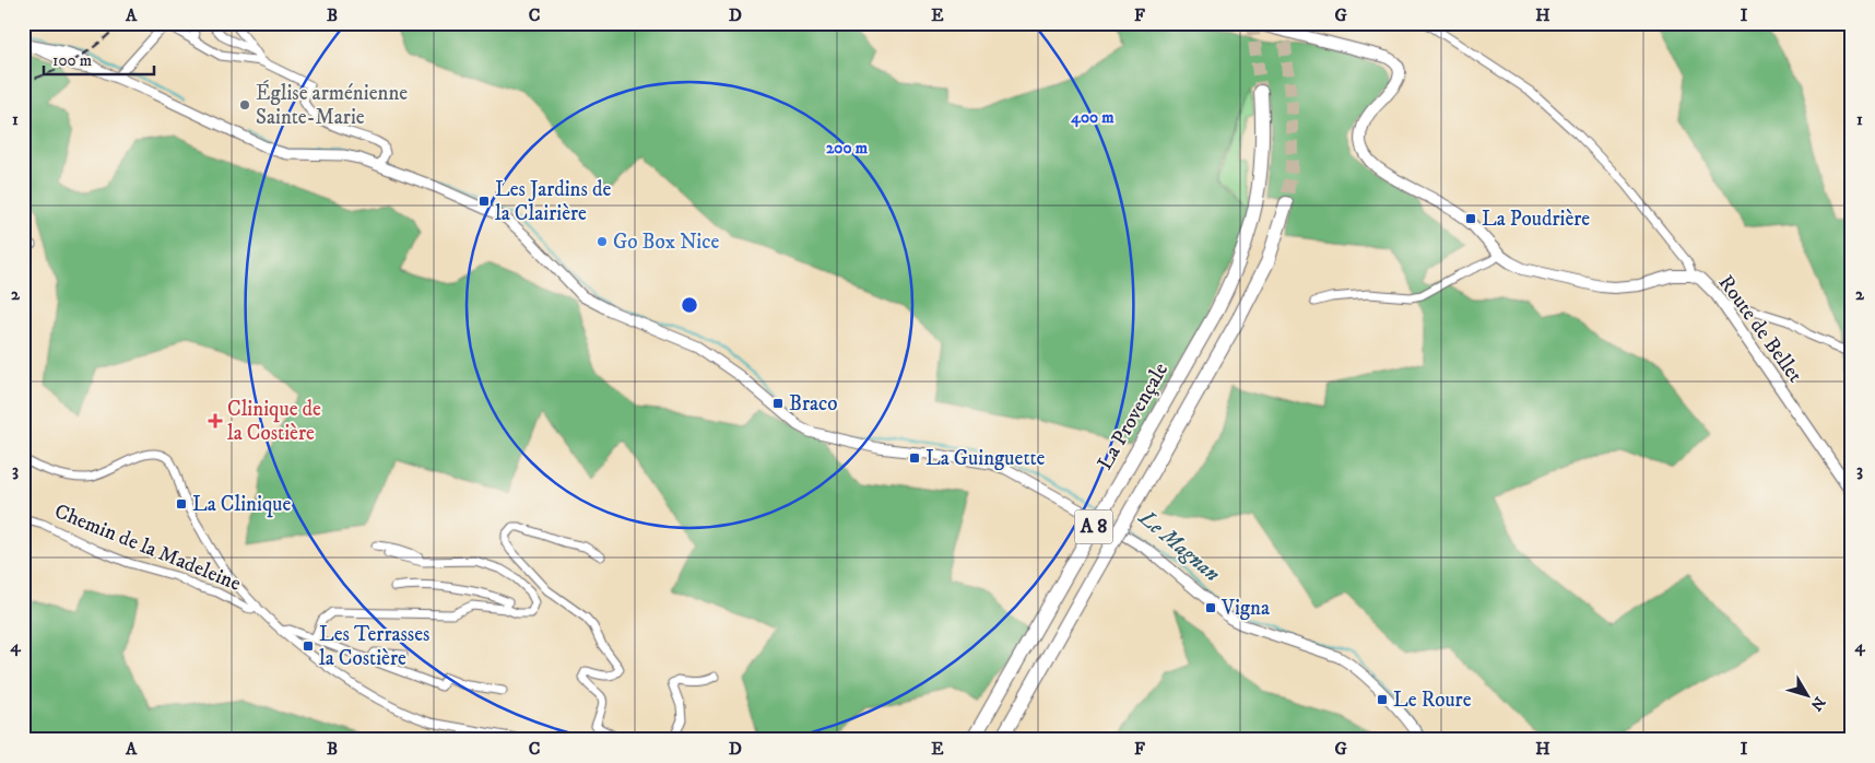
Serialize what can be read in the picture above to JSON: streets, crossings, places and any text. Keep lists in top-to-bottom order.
{
  "streets": {
    "highway": ["La Provençale", "A 8"],
    "main road": ["Route de Bellet"],
    "street": ["Chemin de la Madeleine"]
  },
  "water": ["Le Magnan"],
  "places": {
    "other": ["Église arménienne Sainte-Marie", "Go Box Nice"],
    "transit": [
      "Les Jardins de la Clairière",
      "La Poudrière",
      "Braco",
      "La Guinguette",
      "La Clinique",
      "Vigna",
      "Les Terrasses la Costière",
      "Le Roure"
    ],
    "health": ["Clinique de la Costière"]
  },
  "scale_bar": "100 m",
  "north": "bottom right",
  "grid": {
    "columns": [
      "A",
      "B",
      "C",
      "D",
      "E",
      "F",
      "G",
      "H",
      "I"
    ],
    "rows": [
      "1",
      "2",
      "3",
      "4"
    ]
  },
  "rings": ["400 m", "200 m"]
}
